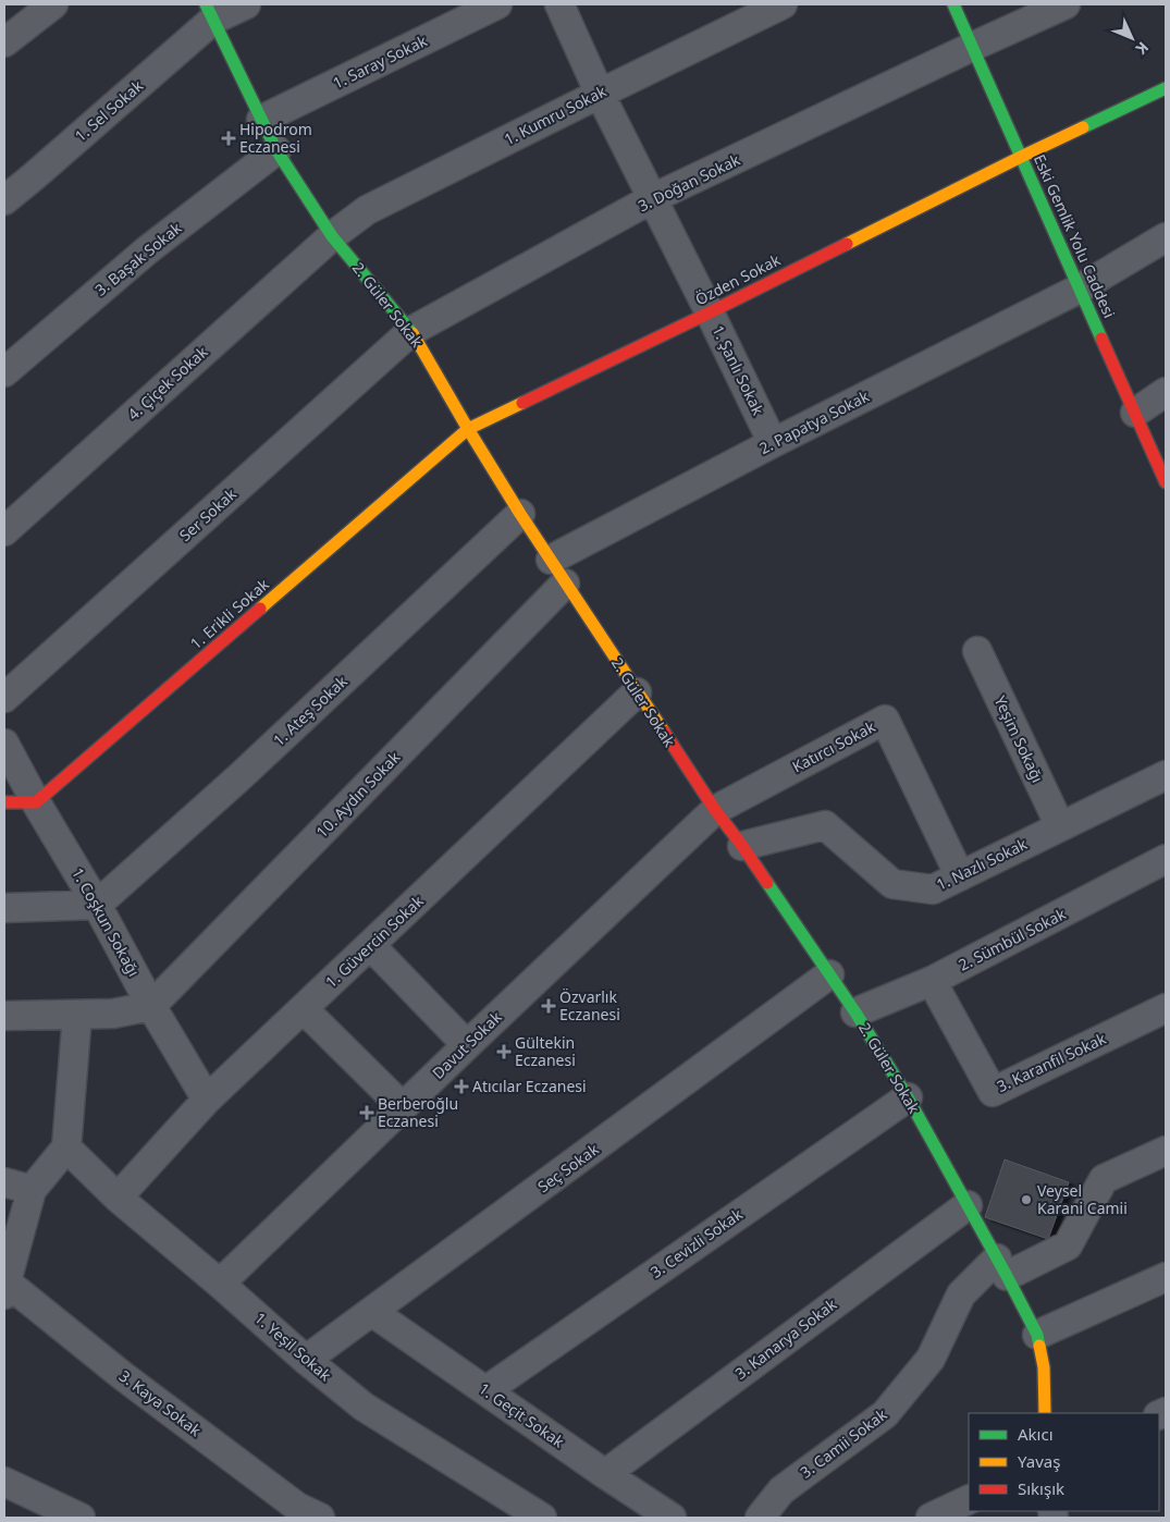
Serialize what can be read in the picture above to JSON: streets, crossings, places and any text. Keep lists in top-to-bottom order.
{
  "streets": {
    "street": [
      "1. Saray Sokak",
      "1. Sel Sokak",
      "1. Kumru Sokak",
      "3. Doğan Sokak",
      "Eski Gemlik Yolu Caddesi",
      "3. Başak Sokak",
      "Özden Sokak",
      "2. Güler Sokak",
      "1. Şanlı Sokak",
      "4. Çiçek Sokak",
      "2. Papatya Sokak",
      "Ser Sokak",
      "1. Erikli Sokak",
      "1. Ateş Sokak",
      "Yeşim Sokağı",
      "Katırcı Sokak",
      "10. Aydın Sokak",
      "1. Nazlı Sokak",
      "1. Coşkun Sokağı",
      "2. Sümbül Sokak",
      "1. Güvercin Sokak",
      "Davut Sokak",
      "3. Karanfil Sokak",
      "Seç Sokak",
      "3. Cevizli Sokak",
      "3. Kanarya Sokak",
      "1. Yeşil Sokak",
      "3. Kaya Sokak",
      "1. Geçit Sokak",
      "3. Camii Sokak"
    ]
  },
  "crossings": [
    ["1. Saray Sokak", "2. Güler Sokak"],
    ["1. Sel Sokak", "2. Güler Sokak"],
    ["1. Kumru Sokak", "2. Güler Sokak"],
    ["1. Kumru Sokak", "1. Şanlı Sokak"],
    ["1. Kumru Sokak", "4. Çiçek Sokak"],
    ["3. Doğan Sokak", "Eski Gemlik Yolu Caddesi"],
    ["3. Doğan Sokak", "2. Güler Sokak"],
    ["3. Doğan Sokak", "1. Şanlı Sokak"],
    ["3. Doğan Sokak", "Ser Sokak"],
    ["Eski Gemlik Yolu Caddesi", "Özden Sokak"],
    ["Eski Gemlik Yolu Caddesi", "2. Papatya Sokak"],
    ["3. Başak Sokak", "2. Güler Sokak"],
    ["Özden Sokak", "2. Güler Sokak"],
    ["Özden Sokak", "1. Şanlı Sokak"],
    ["Özden Sokak", "1. Erikli Sokak"],
    ["2. Güler Sokak", "4. Çiçek Sokak"],
    ["2. Güler Sokak", "2. Papatya Sokak"],
    ["2. Güler Sokak", "Ser Sokak"],
    ["2. Güler Sokak", "1. Erikli Sokak"],
    ["2. Güler Sokak", "1. Ateş Sokak"],
    ["2. Güler Sokak", "Katırcı Sokak"],
    ["2. Güler Sokak", "10. Aydın Sokak"],
    ["2. Güler Sokak", "1. Nazlı Sokak"],
    ["2. Güler Sokak", "2. Sümbül Sokak"],
    ["2. Güler Sokak", "1. Güvercin Sokak"],
    ["2. Güler Sokak", "Davut Sokak"],
    ["2. Güler Sokak", "Seç Sokak"],
    ["2. Güler Sokak", "3. Cevizli Sokak"],
    ["2. Güler Sokak", "3. Kanarya Sokak"],
    ["2. Güler Sokak", "3. Camii Sokak"],
    ["1. Şanlı Sokak", "2. Papatya Sokak"],
    ["1. Erikli Sokak", "1. Coşkun Sokağı"],
    ["1. Ateş Sokak", "1. Coşkun Sokağı"],
    ["Yeşim Sokağı", "1. Nazlı Sokak"],
    ["Katırcı Sokak", "1. Nazlı Sokak"],
    ["Katırcı Sokak", "Davut Sokak"],
    ["10. Aydın Sokak", "1. Coşkun Sokağı"],
    ["1. Coşkun Sokağı", "1. Güvercin Sokak"],
    ["2. Sümbül Sokak", "3. Karanfil Sokak"],
    ["1. Güvercin Sokak", "1. Yeşil Sokak"],
    ["Davut Sokak", "1. Yeşil Sokak"],
    ["Seç Sokak", "1. Yeşil Sokak"],
    ["Seç Sokak", "1. Geçit Sokak"],
    ["3. Cevizli Sokak", "1. Geçit Sokak"],
    ["3. Kanarya Sokak", "1. Geçit Sokak"]
  ],
  "places": {
    "health": [
      "Hipodrom Eczanesi",
      "Özvarlık Eczanesi",
      "Gültekin Eczanesi",
      "Atıcılar Eczanesi",
      "Berberoğlu Eczanesi"
    ],
    "other": ["Veysel Karani Camii"]
  },
  "legend": ["Akıcı", "Yavaş", "Sıkışık"],
  "north": "bottom right"
}
